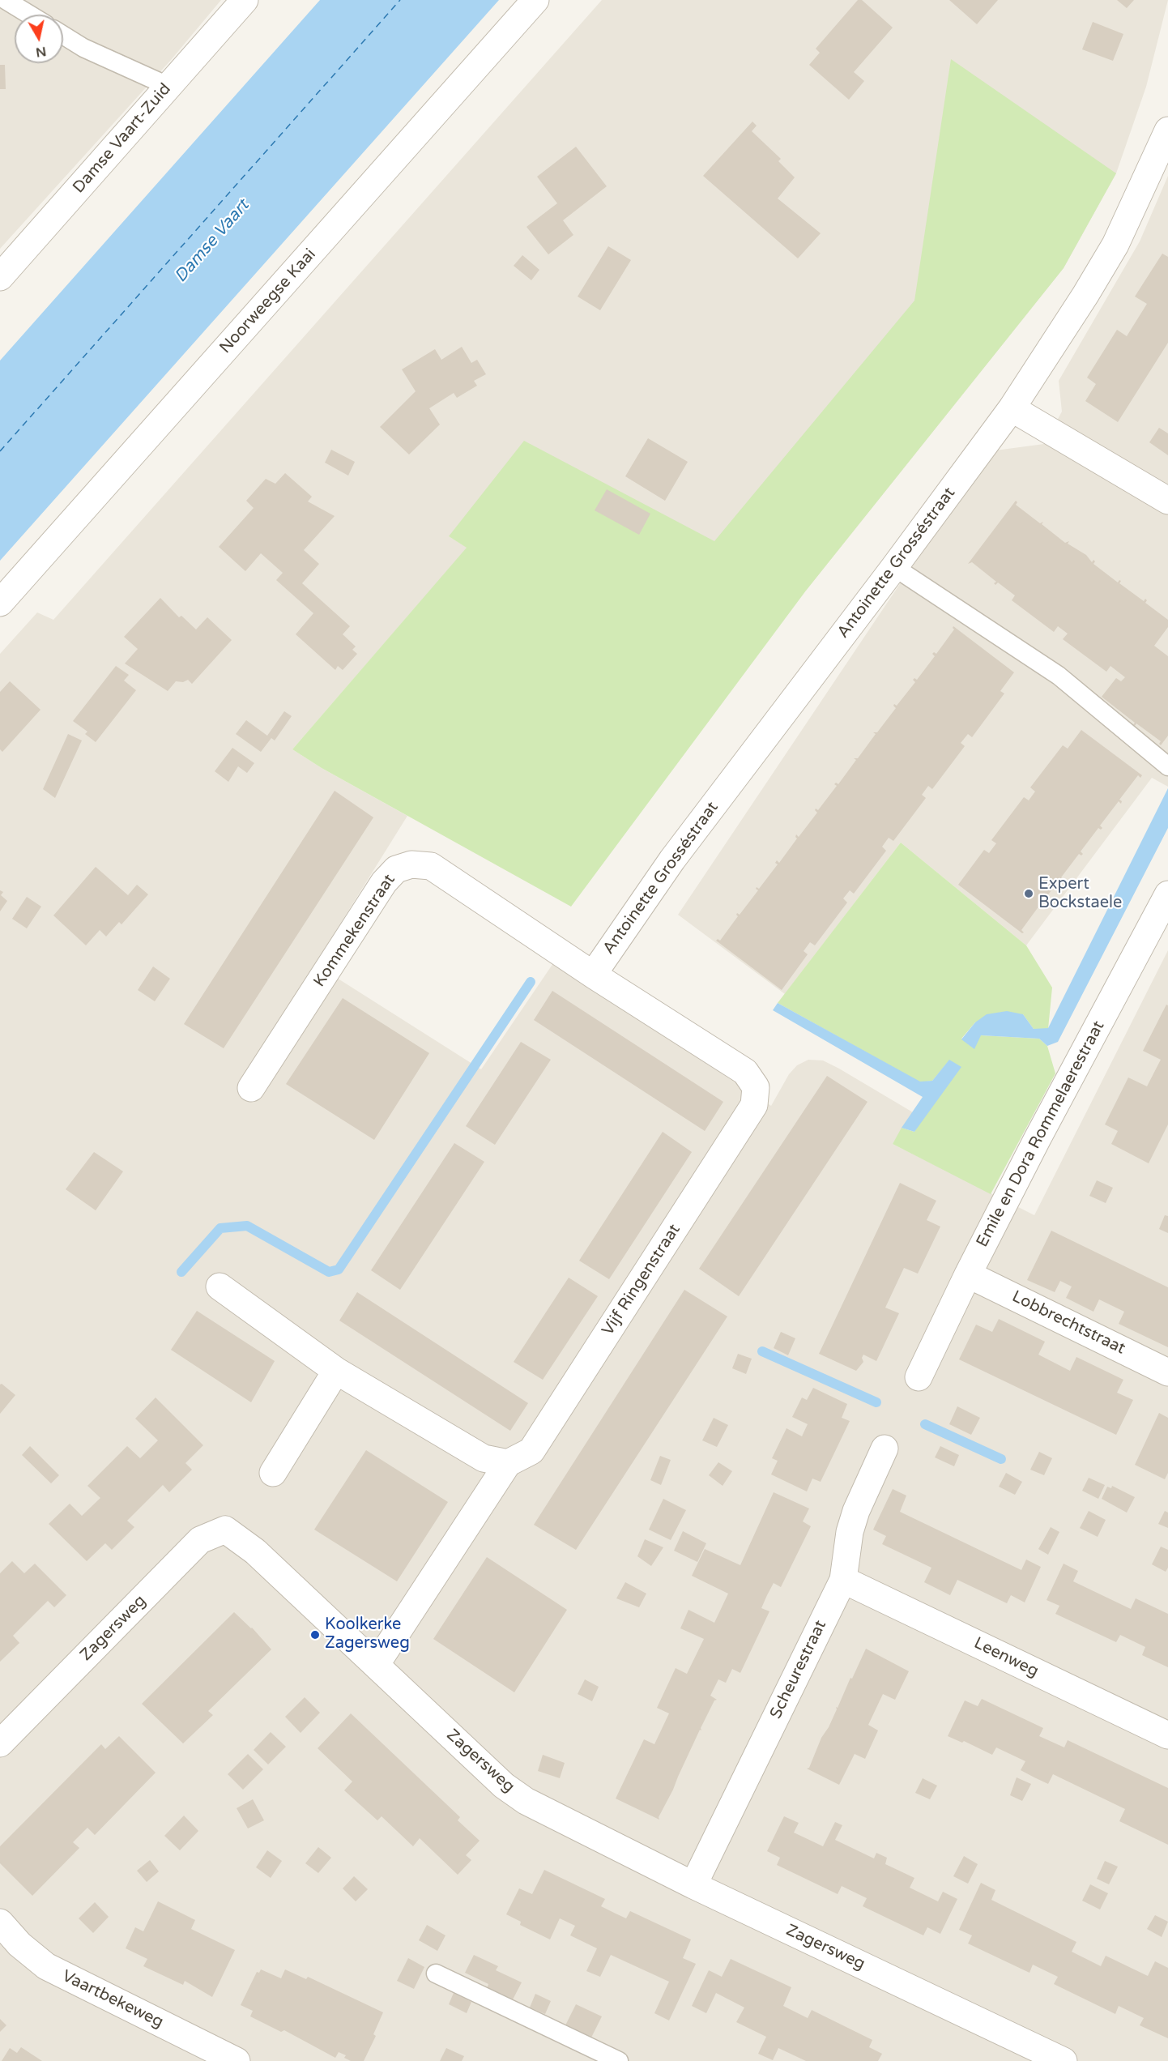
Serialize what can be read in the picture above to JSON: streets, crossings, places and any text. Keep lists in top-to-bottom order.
{
  "streets": {
    "street": [
      "Damse Vaart-Zuid",
      "Noorweegse Kaai",
      "Antoinette Grosséstraat",
      "Kommekenstraat",
      "Emile en Dora Rommelaerestraat",
      "Vijf Ringenstraat",
      "Lobbrechtstraat",
      "Zagersweg",
      "Leenweg",
      "Scheurestraat",
      "Vaartbekeweg"
    ]
  },
  "crossings": [
    ["Antoinette Grosséstraat", "Kommekenstraat"],
    ["Antoinette Grosséstraat", "Vijf Ringenstraat"],
    ["Kommekenstraat", "Vijf Ringenstraat"],
    ["Emile en Dora Rommelaerestraat", "Lobbrechtstraat"],
    ["Zagersweg", "Scheurestraat"],
    ["Leenweg", "Scheurestraat"]
  ],
  "water": ["Damse Vaart"],
  "places": ["Expert Bockstaele", "Koolkerke Zagersweg"],
  "north": "bottom"
}
